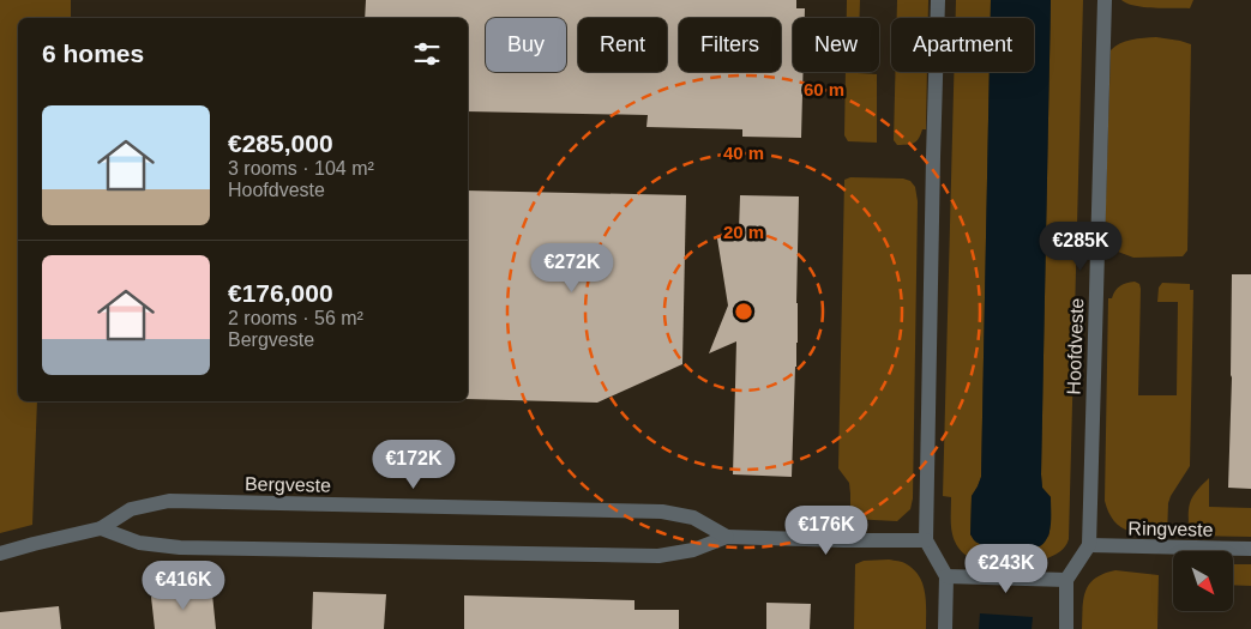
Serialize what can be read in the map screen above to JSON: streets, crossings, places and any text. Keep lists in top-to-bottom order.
{
  "streets": {
    "street": ["Hoofdveste", "Bergveste", "Ringveste"]
  },
  "crossings": [
    ["Hoofdveste", "Ringveste"]
  ],
  "north": "bottom right",
  "page": {
    "chip": [
      "Buy",
      "Rent",
      "Filters",
      "New",
      "Apartment"
    ],
    "heading": "6 homes",
    "list": [
      {
        "name": "€285,000",
        "note": "3 rooms · 104 m² · Hoofdveste"
      },
      {
        "name": "€176,000",
        "note": "2 rooms · 56 m² · Bergveste"
      }
    ],
    "price": [
      "€285K",
      "€272K",
      "€172K",
      "€176K",
      "€243K",
      "€416K"
    ]
  },
  "rings": ["60 m", "40 m", "20 m"]
}
